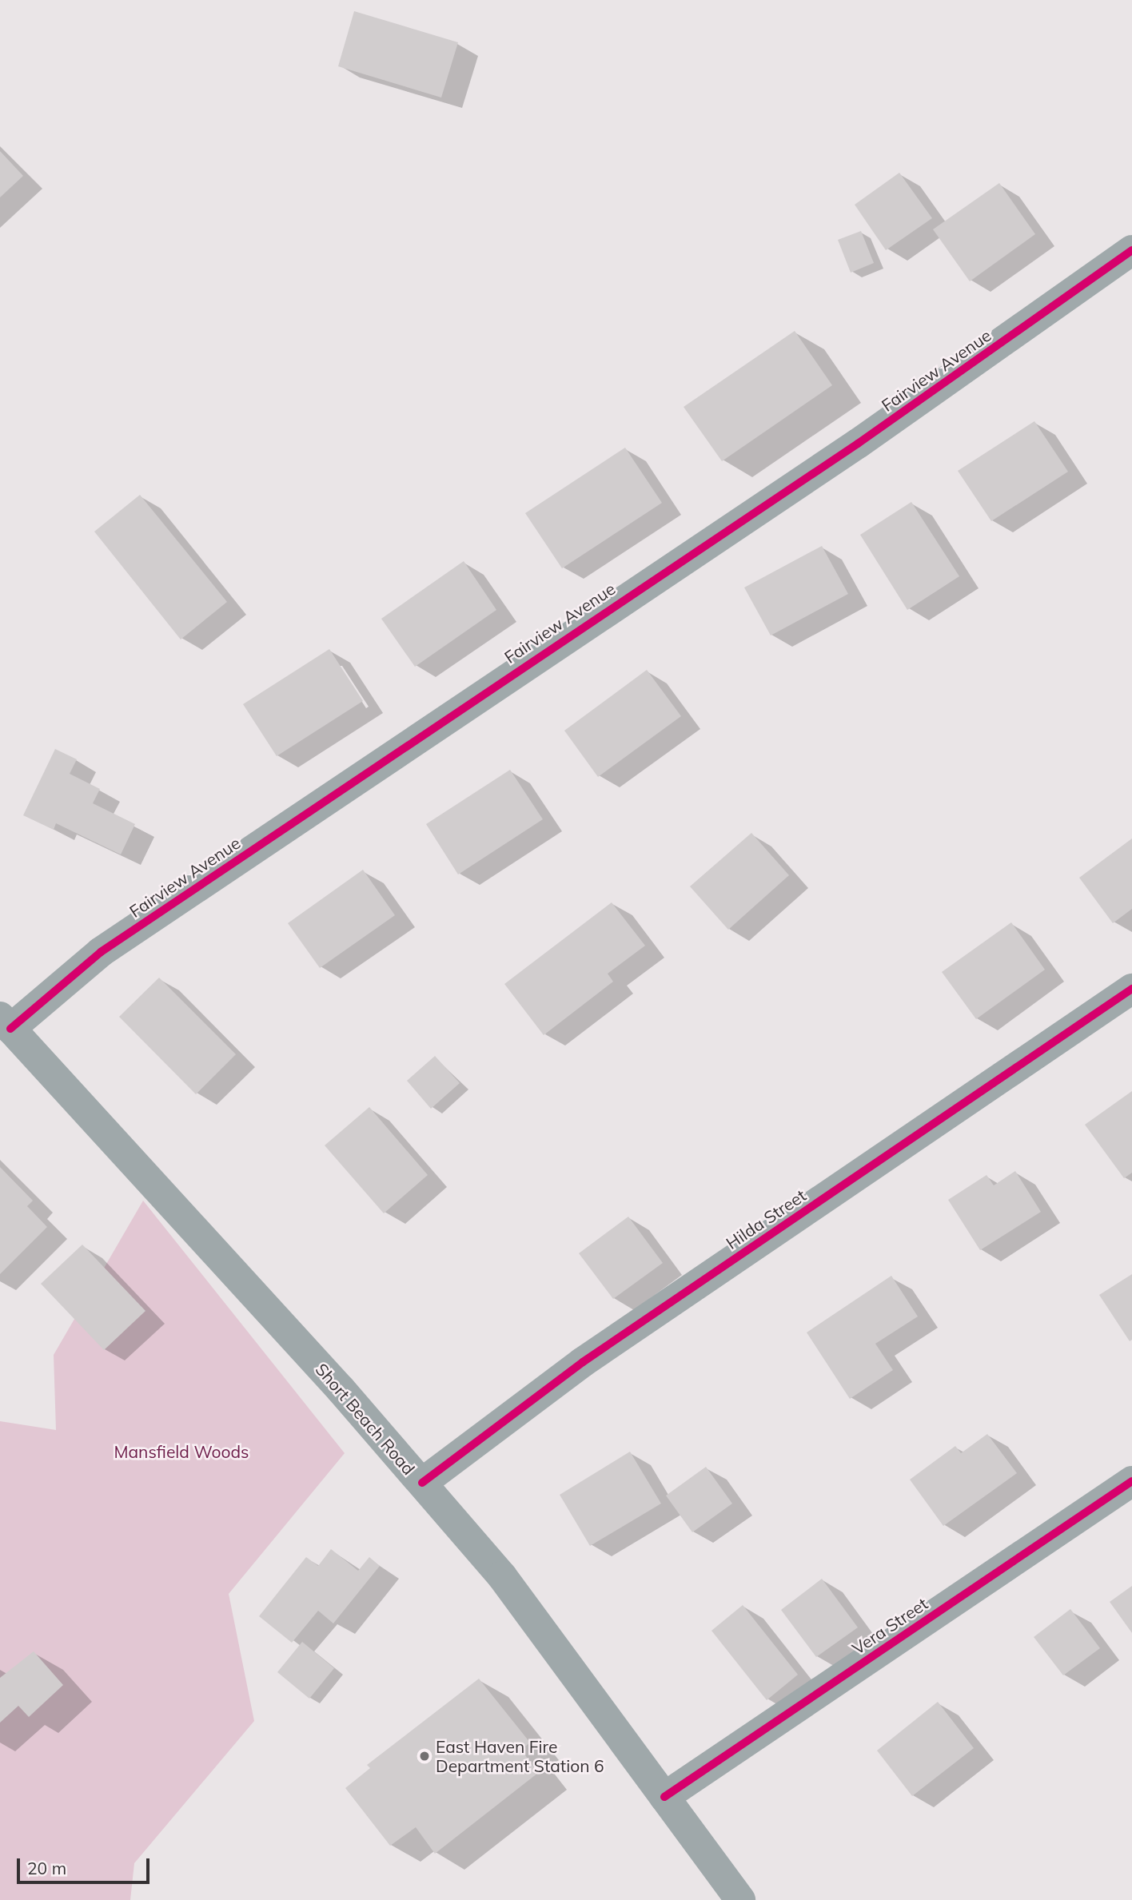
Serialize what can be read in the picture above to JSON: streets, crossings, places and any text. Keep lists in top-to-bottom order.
{
  "streets": {
    "main road": ["Short Beach Road"],
    "street": ["Fairview Avenue", "Hilda Street", "Vera Street"]
  },
  "crossings": [
    ["Fairview Avenue", "Short Beach Road"],
    ["Hilda Street", "Short Beach Road"],
    ["Short Beach Road", "Vera Street"]
  ],
  "parks": ["Mansfield Woods"],
  "places": ["East Haven Fire Department Station 6"],
  "scale_bar": "20 m"
}
